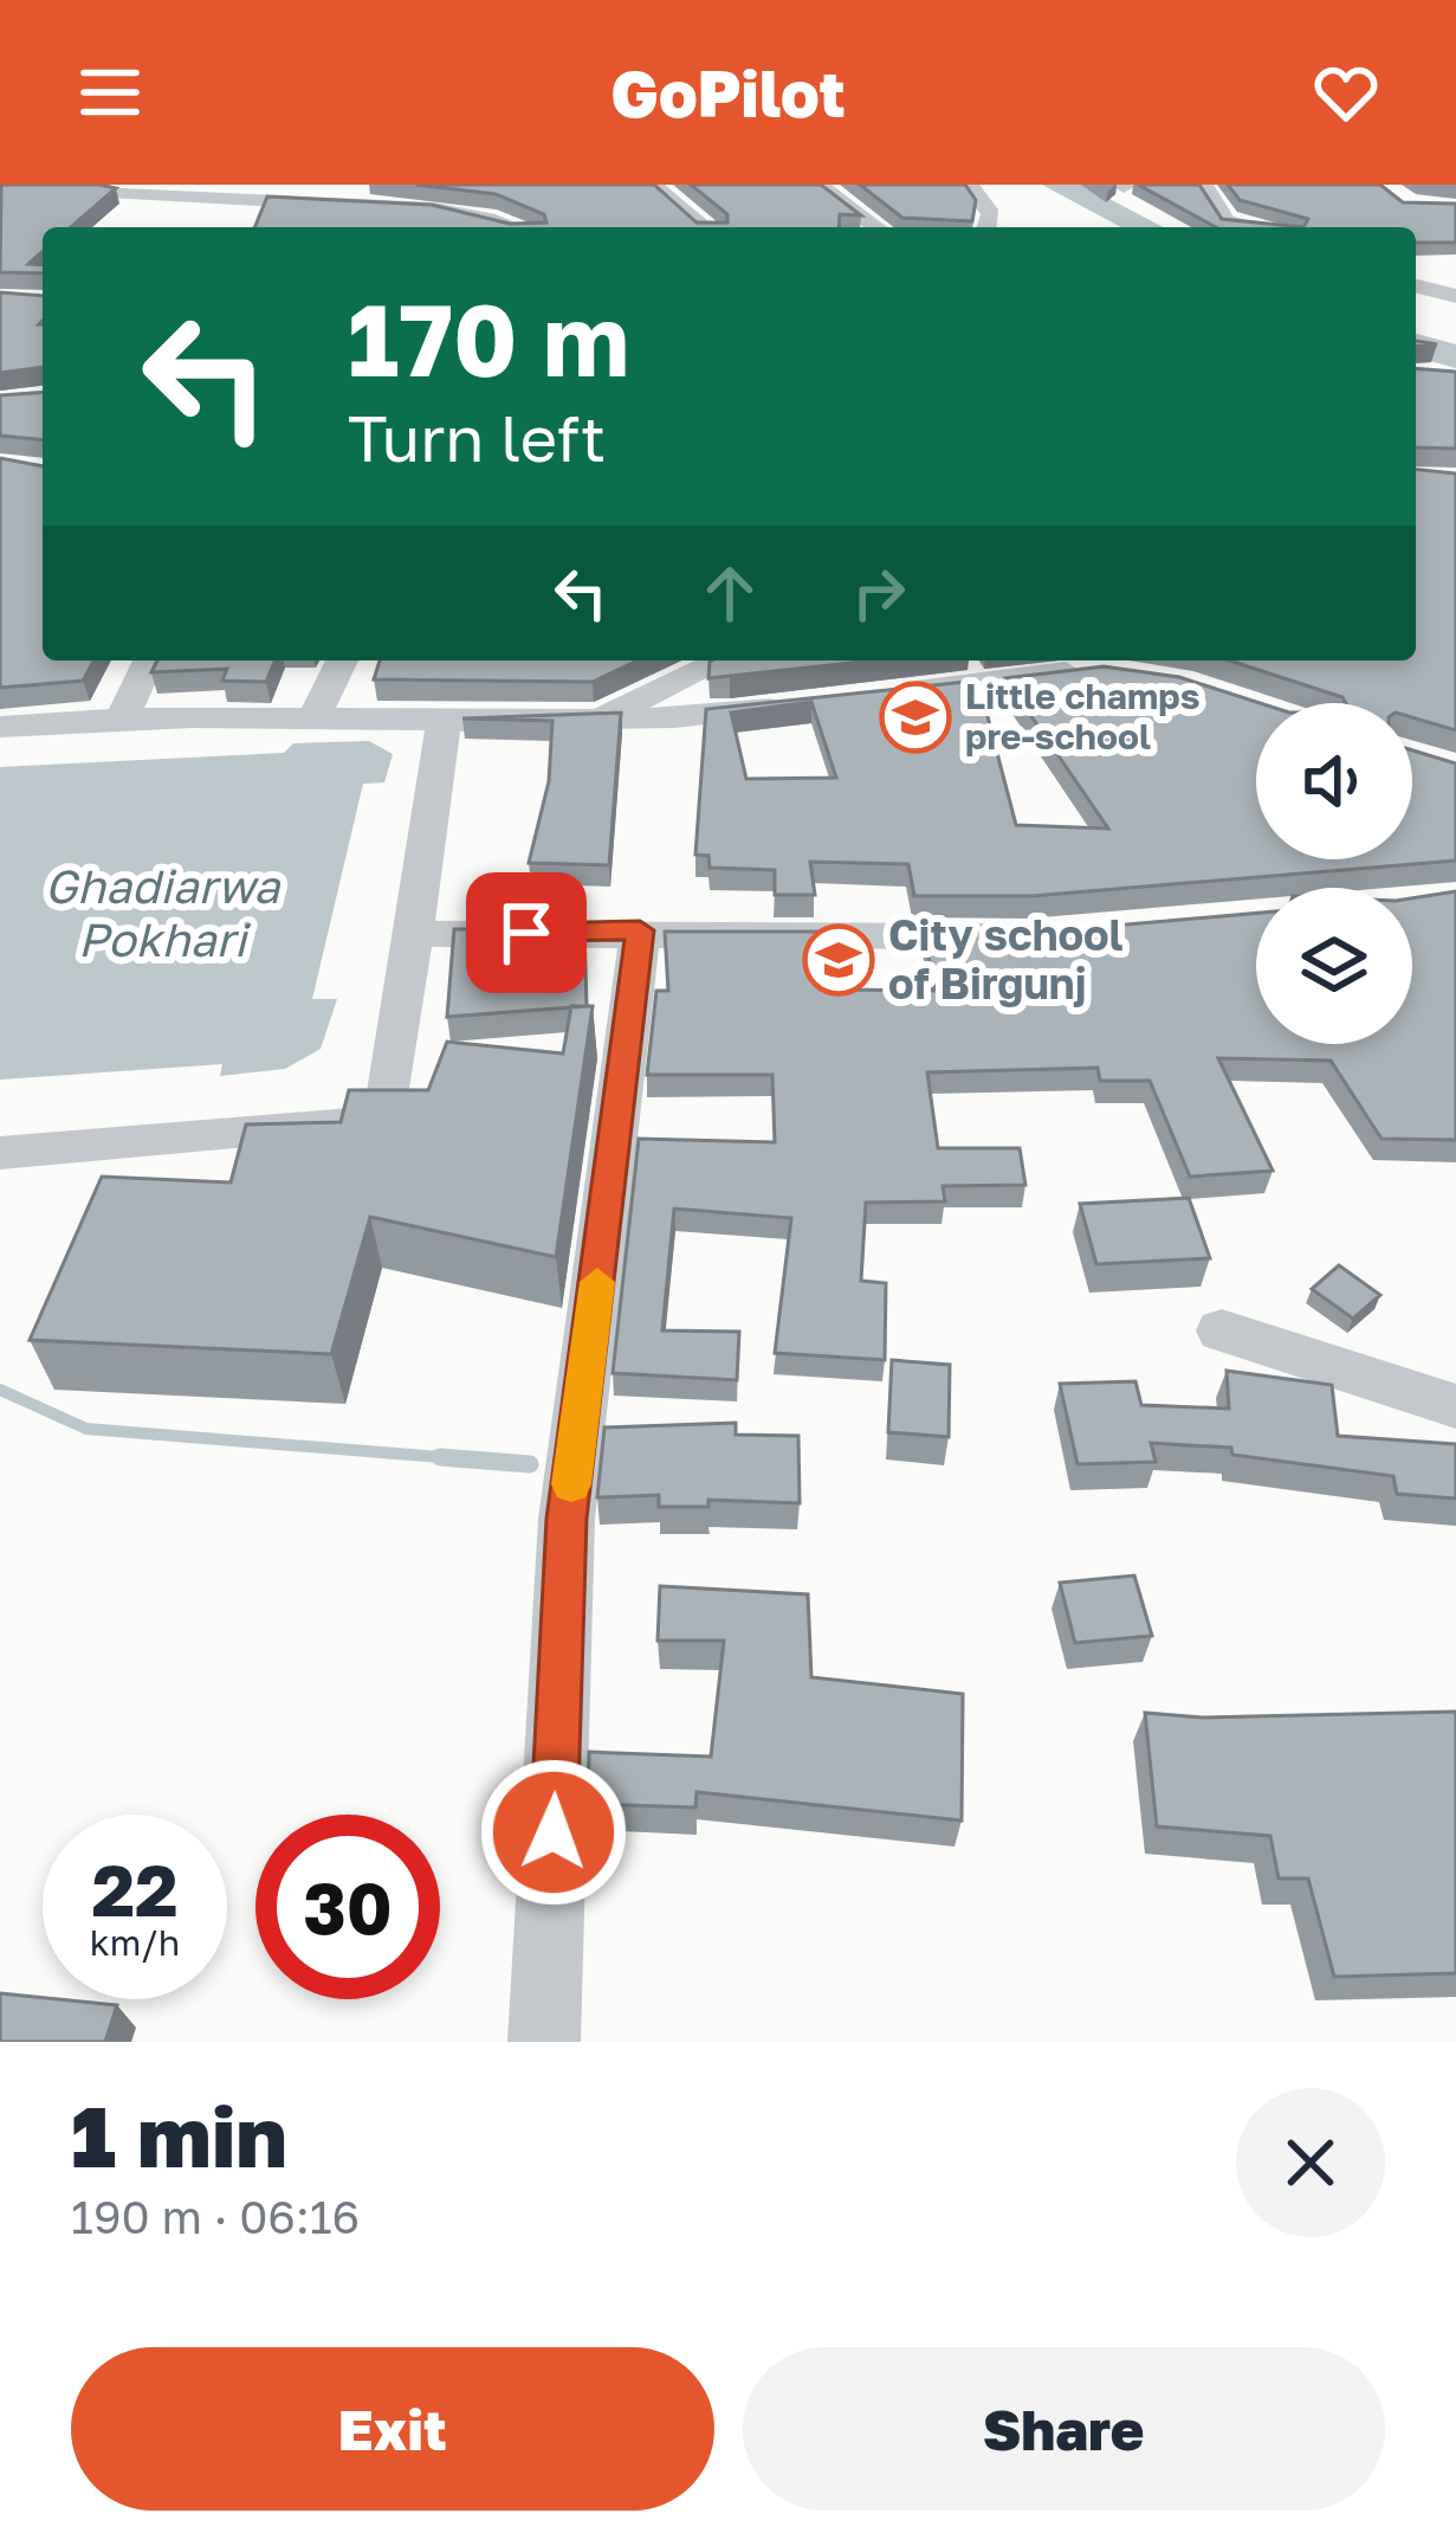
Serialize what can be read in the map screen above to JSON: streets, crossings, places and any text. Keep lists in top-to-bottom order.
{
  "water": ["Ghadiarwa Pokhari"],
  "places": {
    "school or university": ["Little champs pre-school", "City school of Birgunj"]
  },
  "page": {
    "header": "GoPilot",
    "turn": ["170 m", "Turn left"],
    "speed": "22 km/h",
    "limit": "30",
    "heading": ["1 min", "190 m · 06:16"],
    "buttons": ["Exit", "Share"]
  }
}
